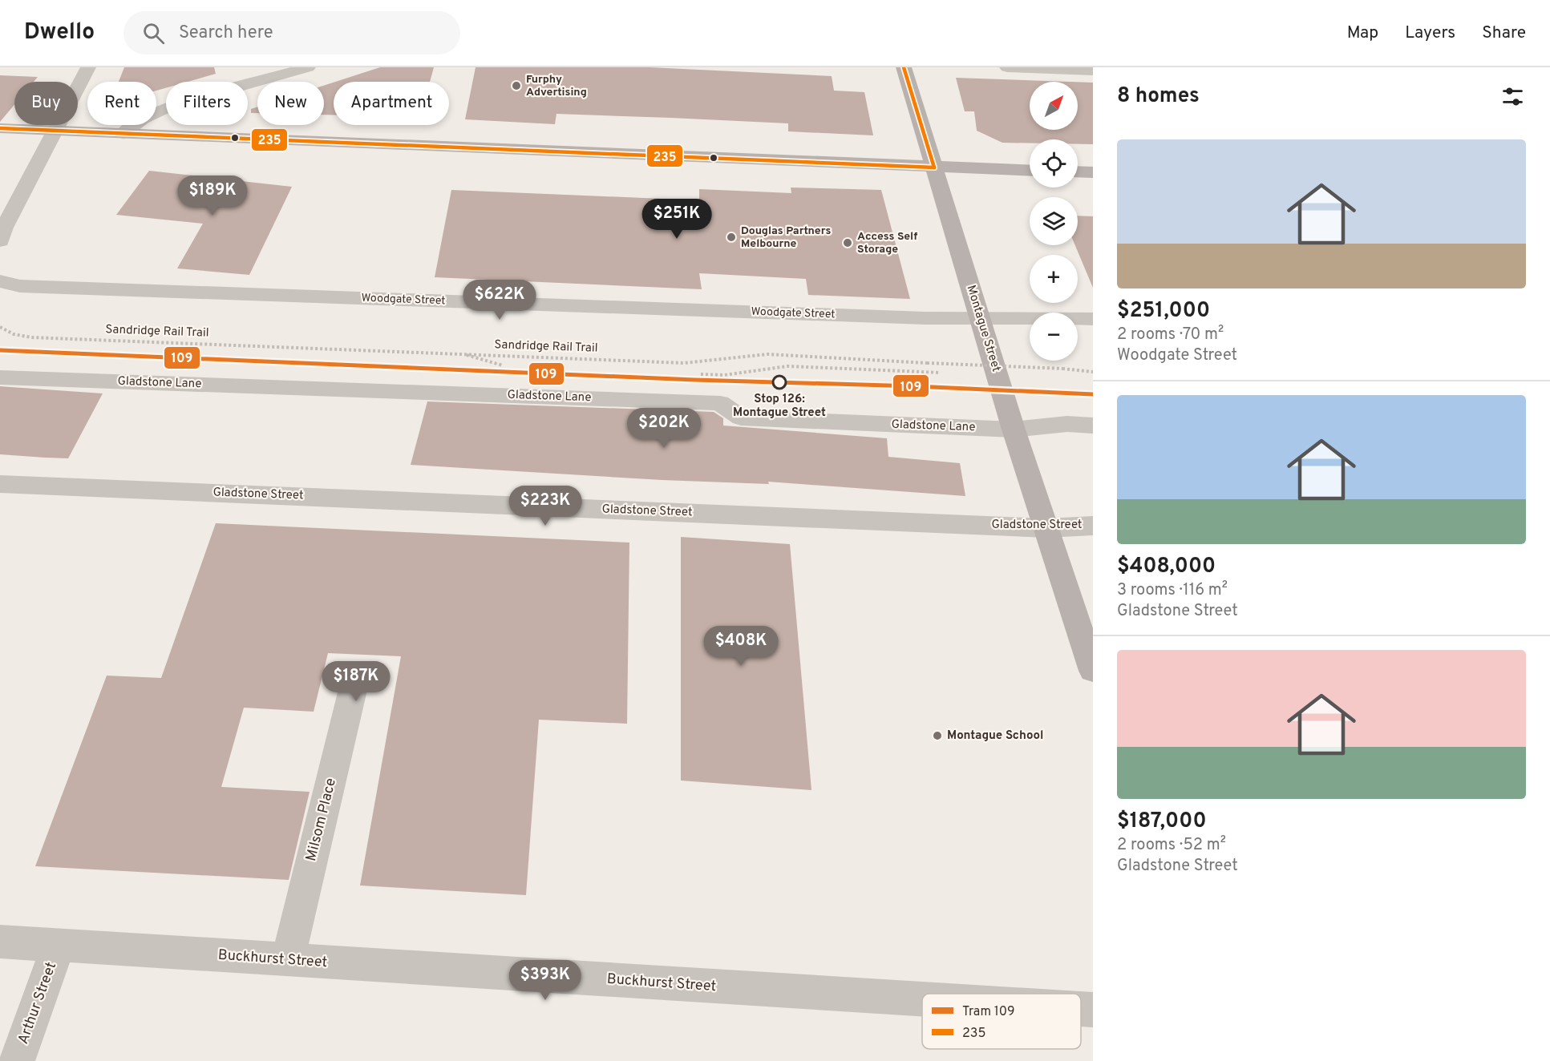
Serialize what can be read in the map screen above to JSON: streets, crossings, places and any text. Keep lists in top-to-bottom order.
{
  "streets": {
    "main road": ["Montague Street"],
    "street": [
      "Woodgate Street",
      "Gladstone Lane",
      "Gladstone Street",
      "Milsom Place",
      "Buckhurst Street",
      "Arthur Street"
    ],
    "path": ["Sandridge Rail Trail"]
  },
  "crossings": [
    ["Woodgate Street", "Montague Street"],
    ["Montague Street", "Gladstone Lane"],
    ["Montague Street", "Gladstone Street"],
    ["Milsom Place", "Buckhurst Street"],
    ["Buckhurst Street", "Arthur Street"]
  ],
  "places": [
    "Furphy Advertising",
    "Douglas Partners Melbourne",
    "Access Self Storage",
    "Stop 126: Montague Street",
    "Montague School"
  ],
  "lines": ["transit line 235", "tram line 109"],
  "legend": ["Tram 109", "235"],
  "north": "top right",
  "page": {
    "header": "Dwello",
    "search": "Search here",
    "nav": ["Map", "Layers", "Share"],
    "heading": "8 homes",
    "map_buttons": ["+", "−"],
    "chip": [
      "Buy",
      "Rent",
      "Filters",
      "New",
      "Apartment"
    ],
    "list": [
      {
        "name": "$251,000",
        "note": "2 rooms · 70 m² · Woodgate Street"
      },
      {
        "name": "$408,000",
        "note": "3 rooms · 116 m² · Gladstone Street"
      },
      {
        "name": "$187,000",
        "note": "2 rooms · 52 m² · Gladstone Street"
      }
    ],
    "price": [
      "$189K",
      "$251K",
      "$622K",
      "$202K",
      "$223K",
      "$408K",
      "$187K",
      "$393K"
    ]
  }
}
